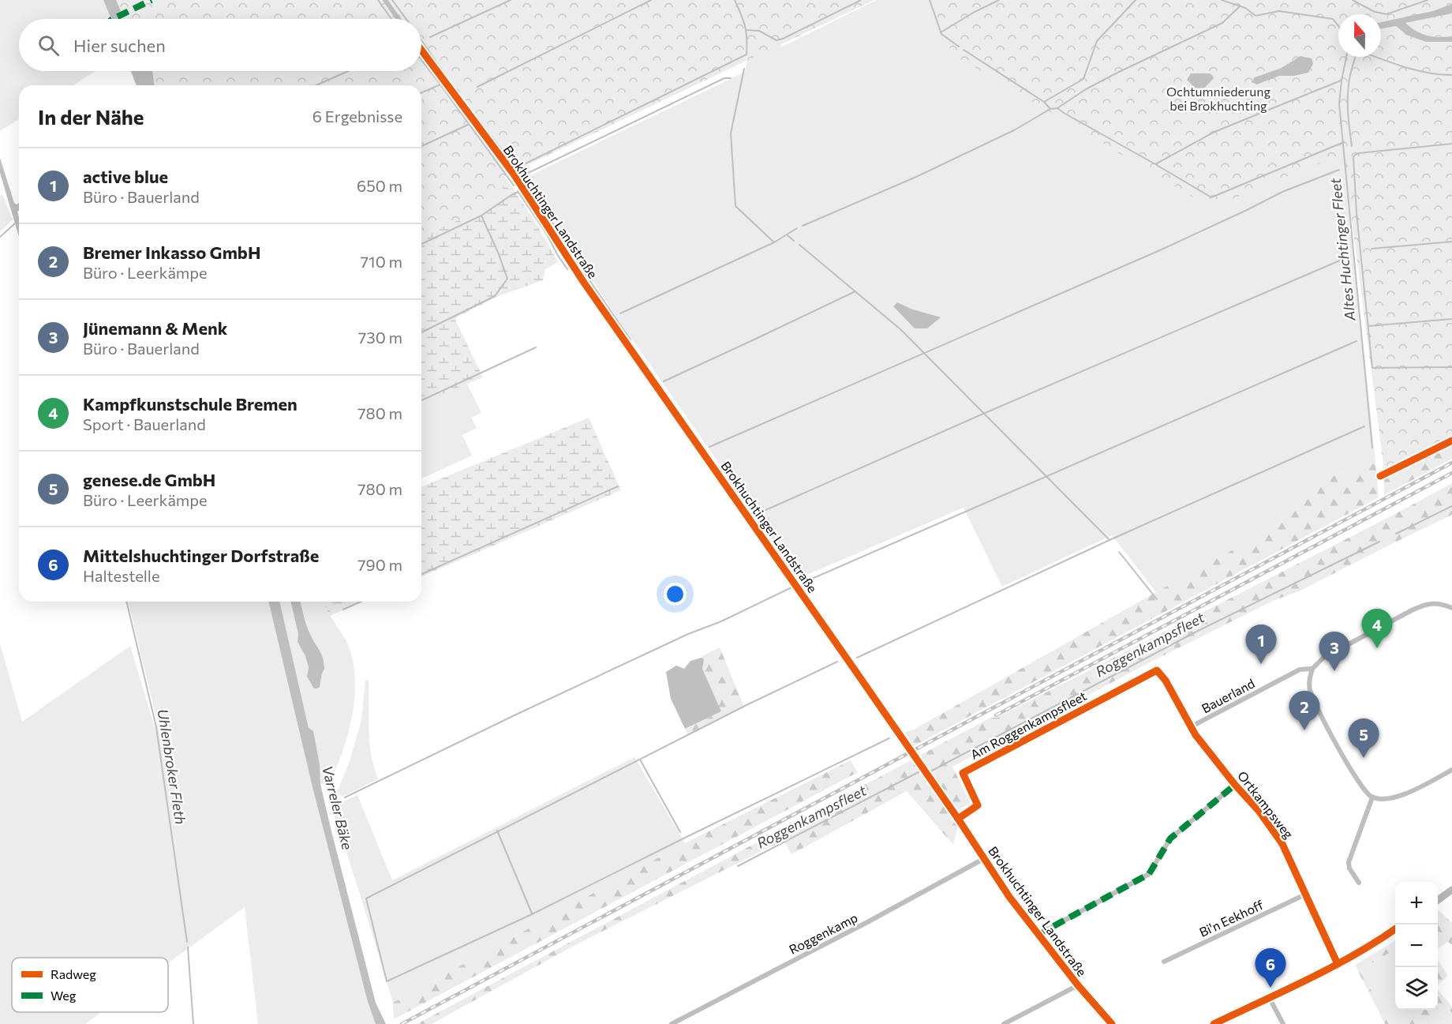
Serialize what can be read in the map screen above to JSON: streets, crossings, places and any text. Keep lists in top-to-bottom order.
{
  "streets": {
    "street": [
      "Brokhuchtinger Landstraße",
      "Bauerland",
      "Am Roggenkampsfleet",
      "Ortkampsweg",
      "Bi'n Eekhoff",
      "Roggenkamp"
    ]
  },
  "crossings": [
    ["Brokhuchtinger Landstraße", "Am Roggenkampsfleet"],
    ["Brokhuchtinger Landstraße", "Roggenkamp"],
    ["Bauerland", "Ortkampsweg"],
    ["Am Roggenkampsfleet", "Ortkampsweg"],
    ["Ortkampsweg", "Bi'n Eekhoff"]
  ],
  "water": [
    "Altes Huchtinger Fleet",
    "Roggenkampsfleet",
    "Uhlenbroker Fleth",
    "Varreler Bäke"
  ],
  "parks": ["Ochtumniederung bei Brokhuchting"],
  "legend": ["Radweg", "Weg"],
  "north": "top",
  "page": {
    "search": "Hier suchen",
    "heading": ["In der Nähe", "6 Ergebnisse"],
    "list": [
      {
        "mark": "1",
        "name": "active blue",
        "note": "Büro · Bauerland",
        "value": "650 m"
      },
      {
        "mark": "2",
        "name": "Bremer Inkasso GmbH",
        "note": "Büro · Leerkämpe",
        "value": "710 m"
      },
      {
        "mark": "3",
        "name": "Jünemann & Menk",
        "note": "Büro · Bauerland",
        "value": "730 m"
      },
      {
        "mark": "4",
        "name": "Kampfkunstschule Bremen",
        "note": "Sport · Bauerland",
        "value": "780 m"
      },
      {
        "mark": "5",
        "name": "genese.de GmbH",
        "note": "Büro · Leerkämpe",
        "value": "780 m"
      },
      {
        "mark": "6",
        "name": "Mittelshuchtinger Dorfstraße",
        "note": "Haltestelle",
        "value": "790 m"
      }
    ],
    "pins": [
      "4",
      "1",
      "3",
      "2",
      "5",
      "6"
    ],
    "map_buttons": ["+", "−"]
  }
}
